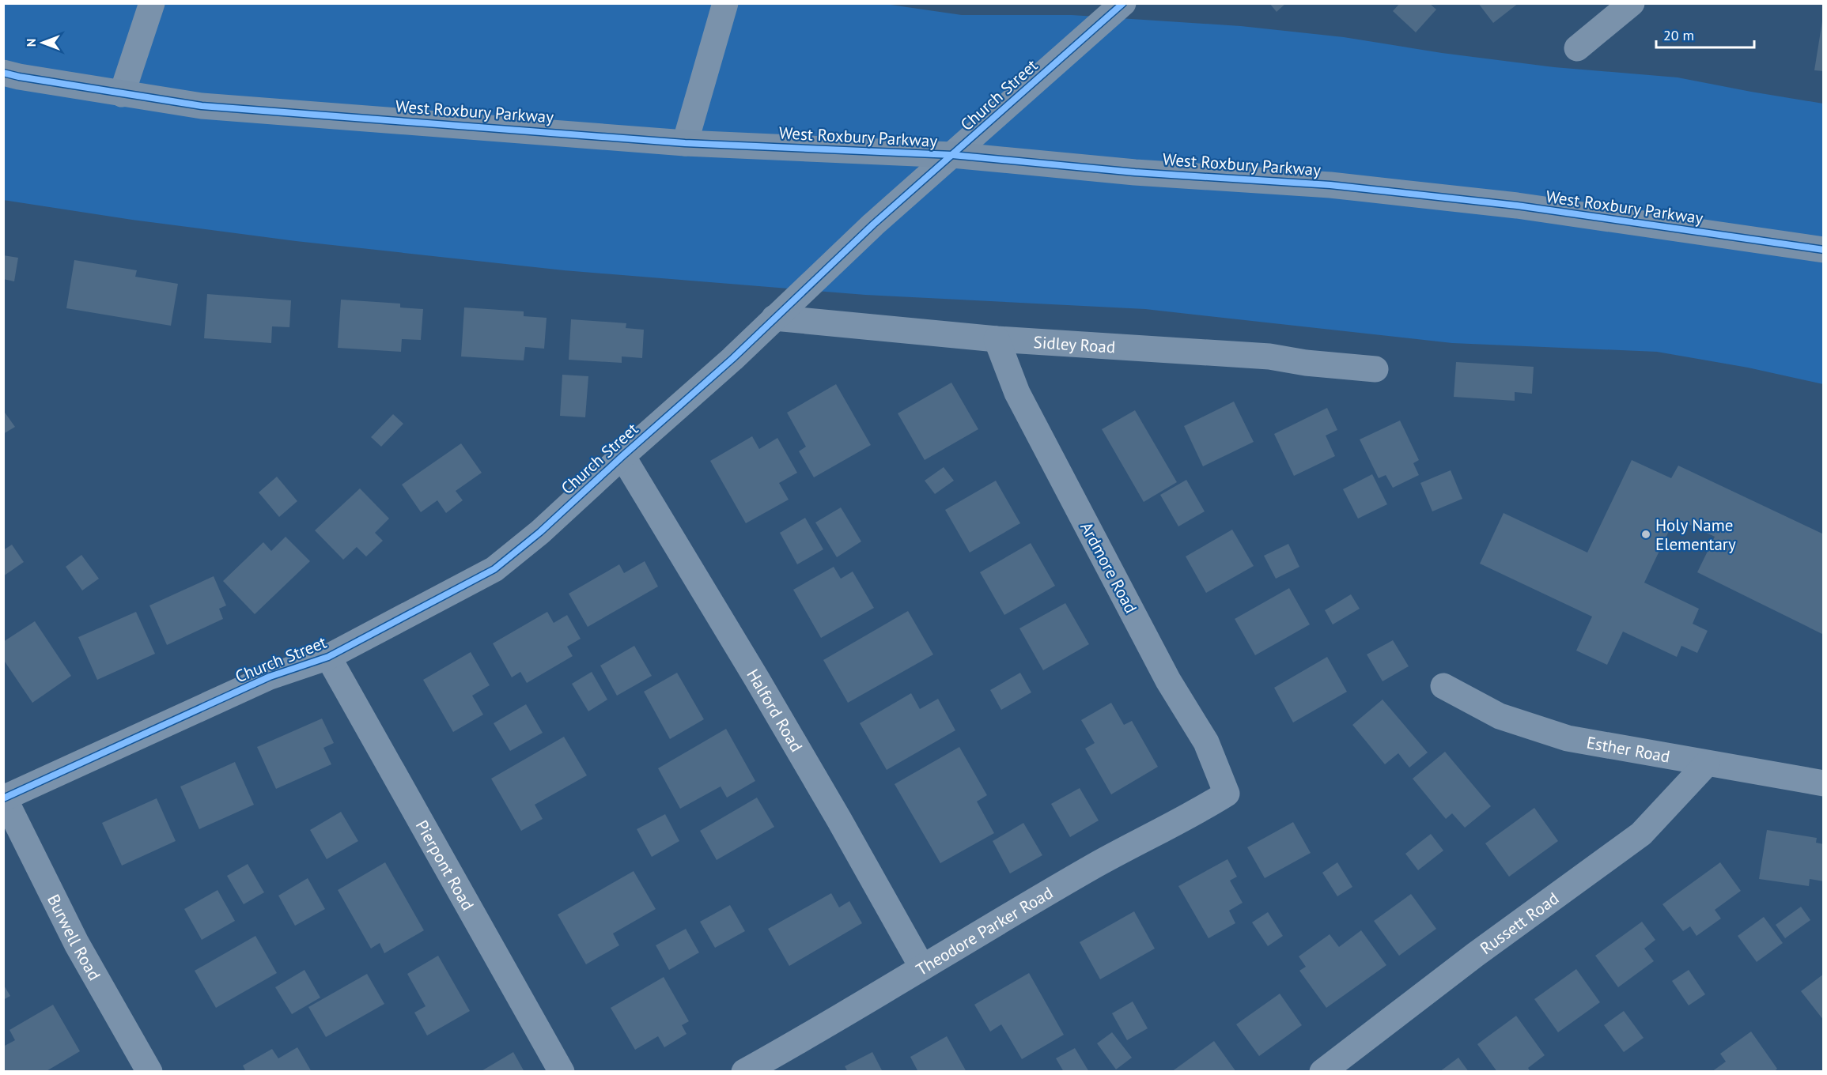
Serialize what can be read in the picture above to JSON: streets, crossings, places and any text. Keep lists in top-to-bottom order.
{
  "streets": {
    "main road": ["West Roxbury Parkway"],
    "street": [
      "Church Street",
      "Sidley Road",
      "Ardmore Road",
      "Halford Road",
      "Esther Road",
      "Pierpont Road",
      "Russett Road",
      "Theodore Parker Road",
      "Burwell Road"
    ]
  },
  "crossings": [
    ["Church Street", "West Roxbury Parkway"],
    ["Church Street", "Sidley Road"],
    ["Church Street", "Halford Road"],
    ["Church Street", "Pierpont Road"],
    ["Church Street", "Burwell Road"],
    ["Sidley Road", "Ardmore Road"],
    ["Ardmore Road", "Theodore Parker Road"],
    ["Halford Road", "Theodore Parker Road"],
    ["Esther Road", "Russett Road"]
  ],
  "places": ["Holy Name Elementary"],
  "scale_bar": "20 m",
  "north": "left"
}
